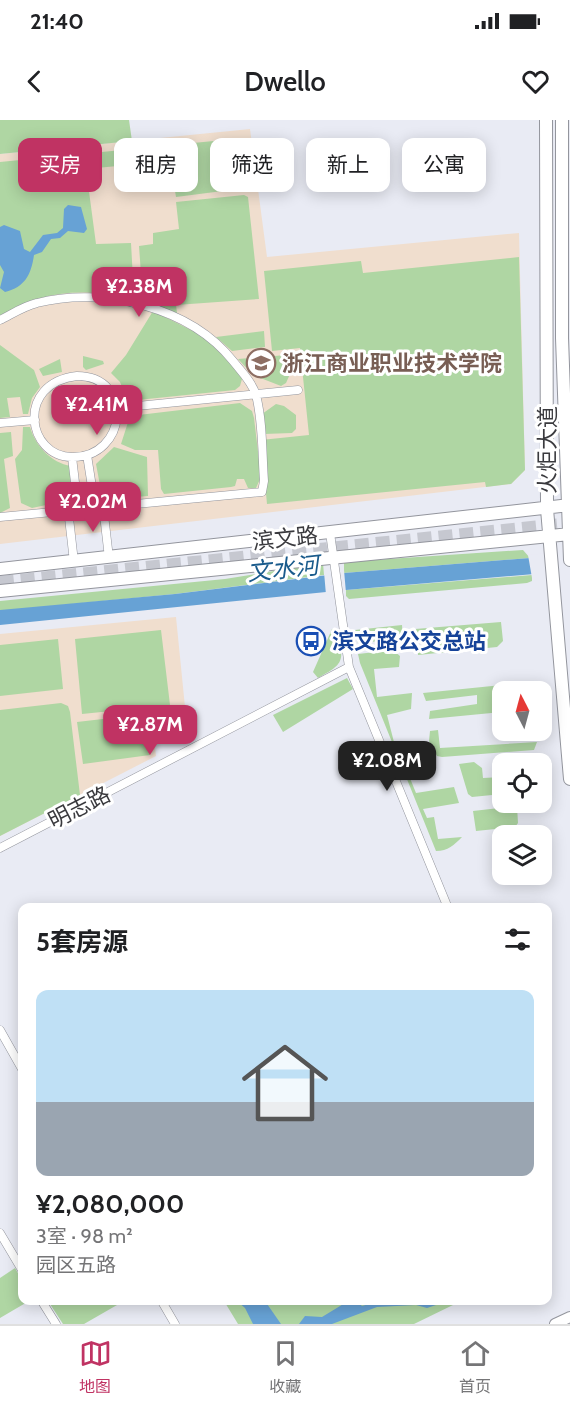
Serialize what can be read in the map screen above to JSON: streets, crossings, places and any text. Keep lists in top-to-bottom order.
{
  "streets": {
    "main road": ["火炬大道", "滨文路"],
    "street": ["明志路"]
  },
  "crossings": [
    ["火炬大道", "滨文路"]
  ],
  "water": ["文水河"],
  "places": {
    "school or university": ["浙江商业职业技术学院"],
    "bus stop": ["滨文路公交总站"]
  },
  "north": "top",
  "page": {
    "status": "21:40",
    "header": "Dwello",
    "chip": [
      "买房",
      "租房",
      "筛选",
      "新上",
      "公寓"
    ],
    "price": [
      "¥2.38M",
      "¥2.41M",
      "¥2.02M",
      "¥2.87M",
      "¥2.08M"
    ],
    "heading": "5套房源",
    "list": [
      {
        "name": "¥2,080,000",
        "note": "3室 · 98 m² · 园区五路"
      }
    ],
    "tabs": ["地图", "收藏", "首页"]
  }
}
